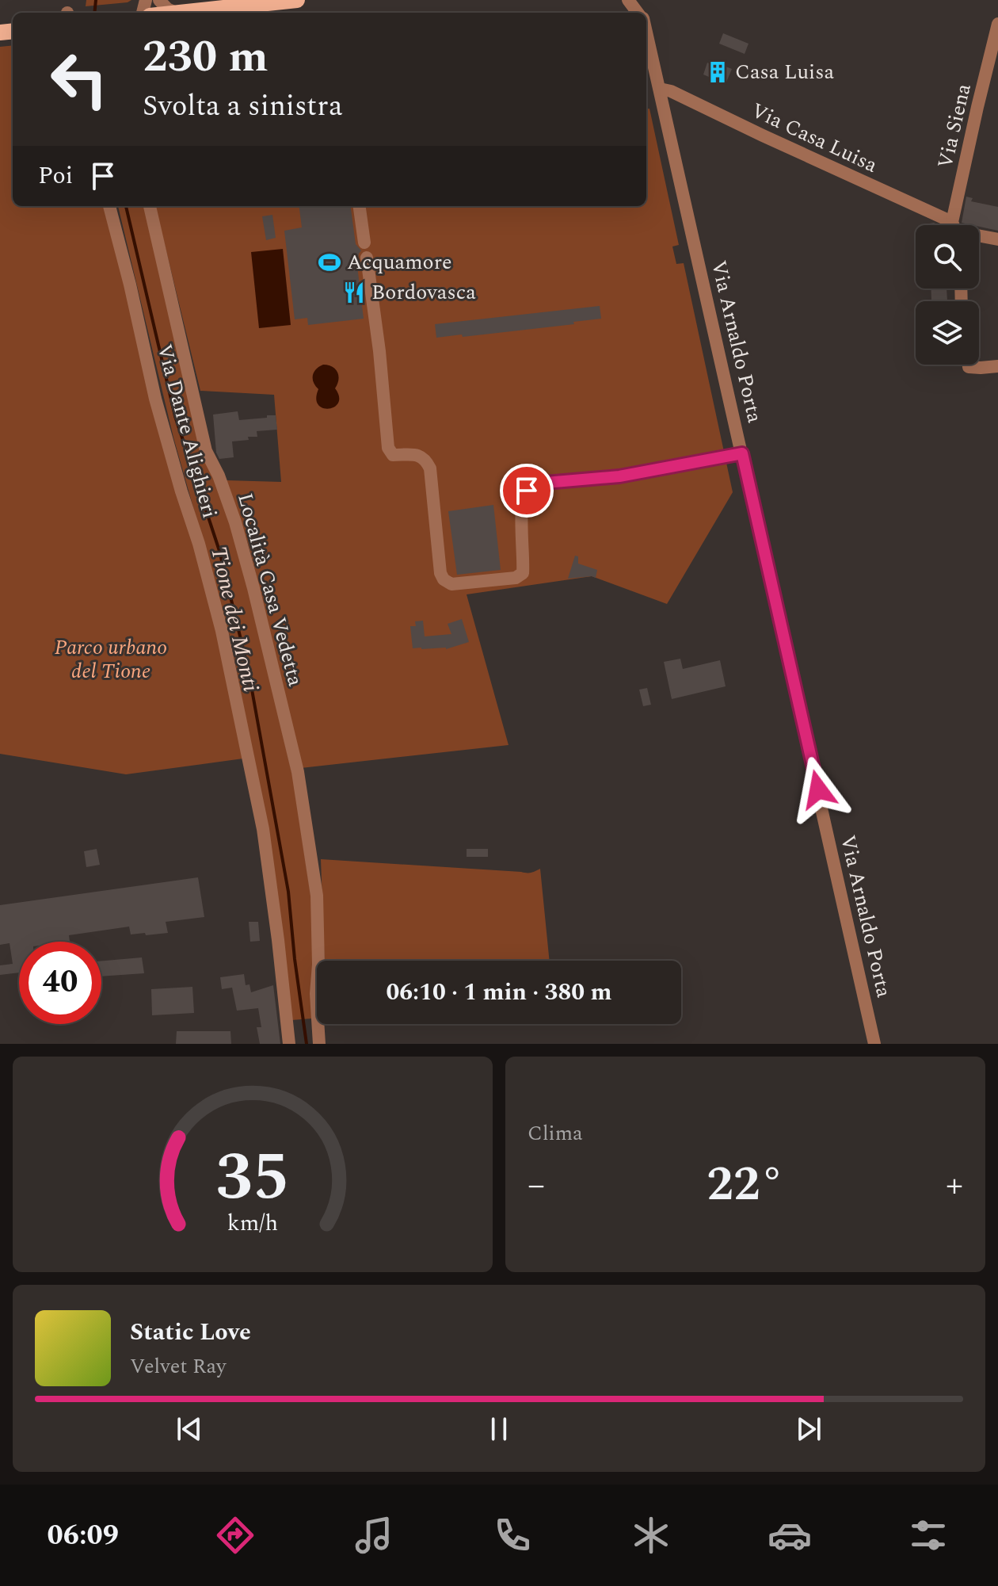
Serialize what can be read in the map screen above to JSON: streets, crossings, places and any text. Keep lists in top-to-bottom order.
{
  "streets": {
    "street": [
      "Via Siena",
      "Via Casa Luisa",
      "Via Arnaldo Porta",
      "Via Dante Alighieri",
      "Località Casa Vedetta"
    ]
  },
  "crossings": [
    ["Via Casa Luisa", "Via Arnaldo Porta"]
  ],
  "water": ["Tione dei Monti"],
  "parks": ["Parco urbano del Tione"],
  "places": {
    "building": ["Casa Luisa"],
    "sports": ["Acquamore"],
    "restaurant": ["Bordovasca"]
  },
  "page": {
    "turn": ["230 m", "Svolta a sinistra"],
    "then": "Poi",
    "limit": "40",
    "trip": "06:10 · 1 min · 380 m",
    "tile": "Clima",
    "heat": ["−", "22°", "+"],
    "song": ["Static Love", "Velvet Ray"],
    "tabs": "06:09",
    "gauge": ["35", "km/h"]
  }
}
